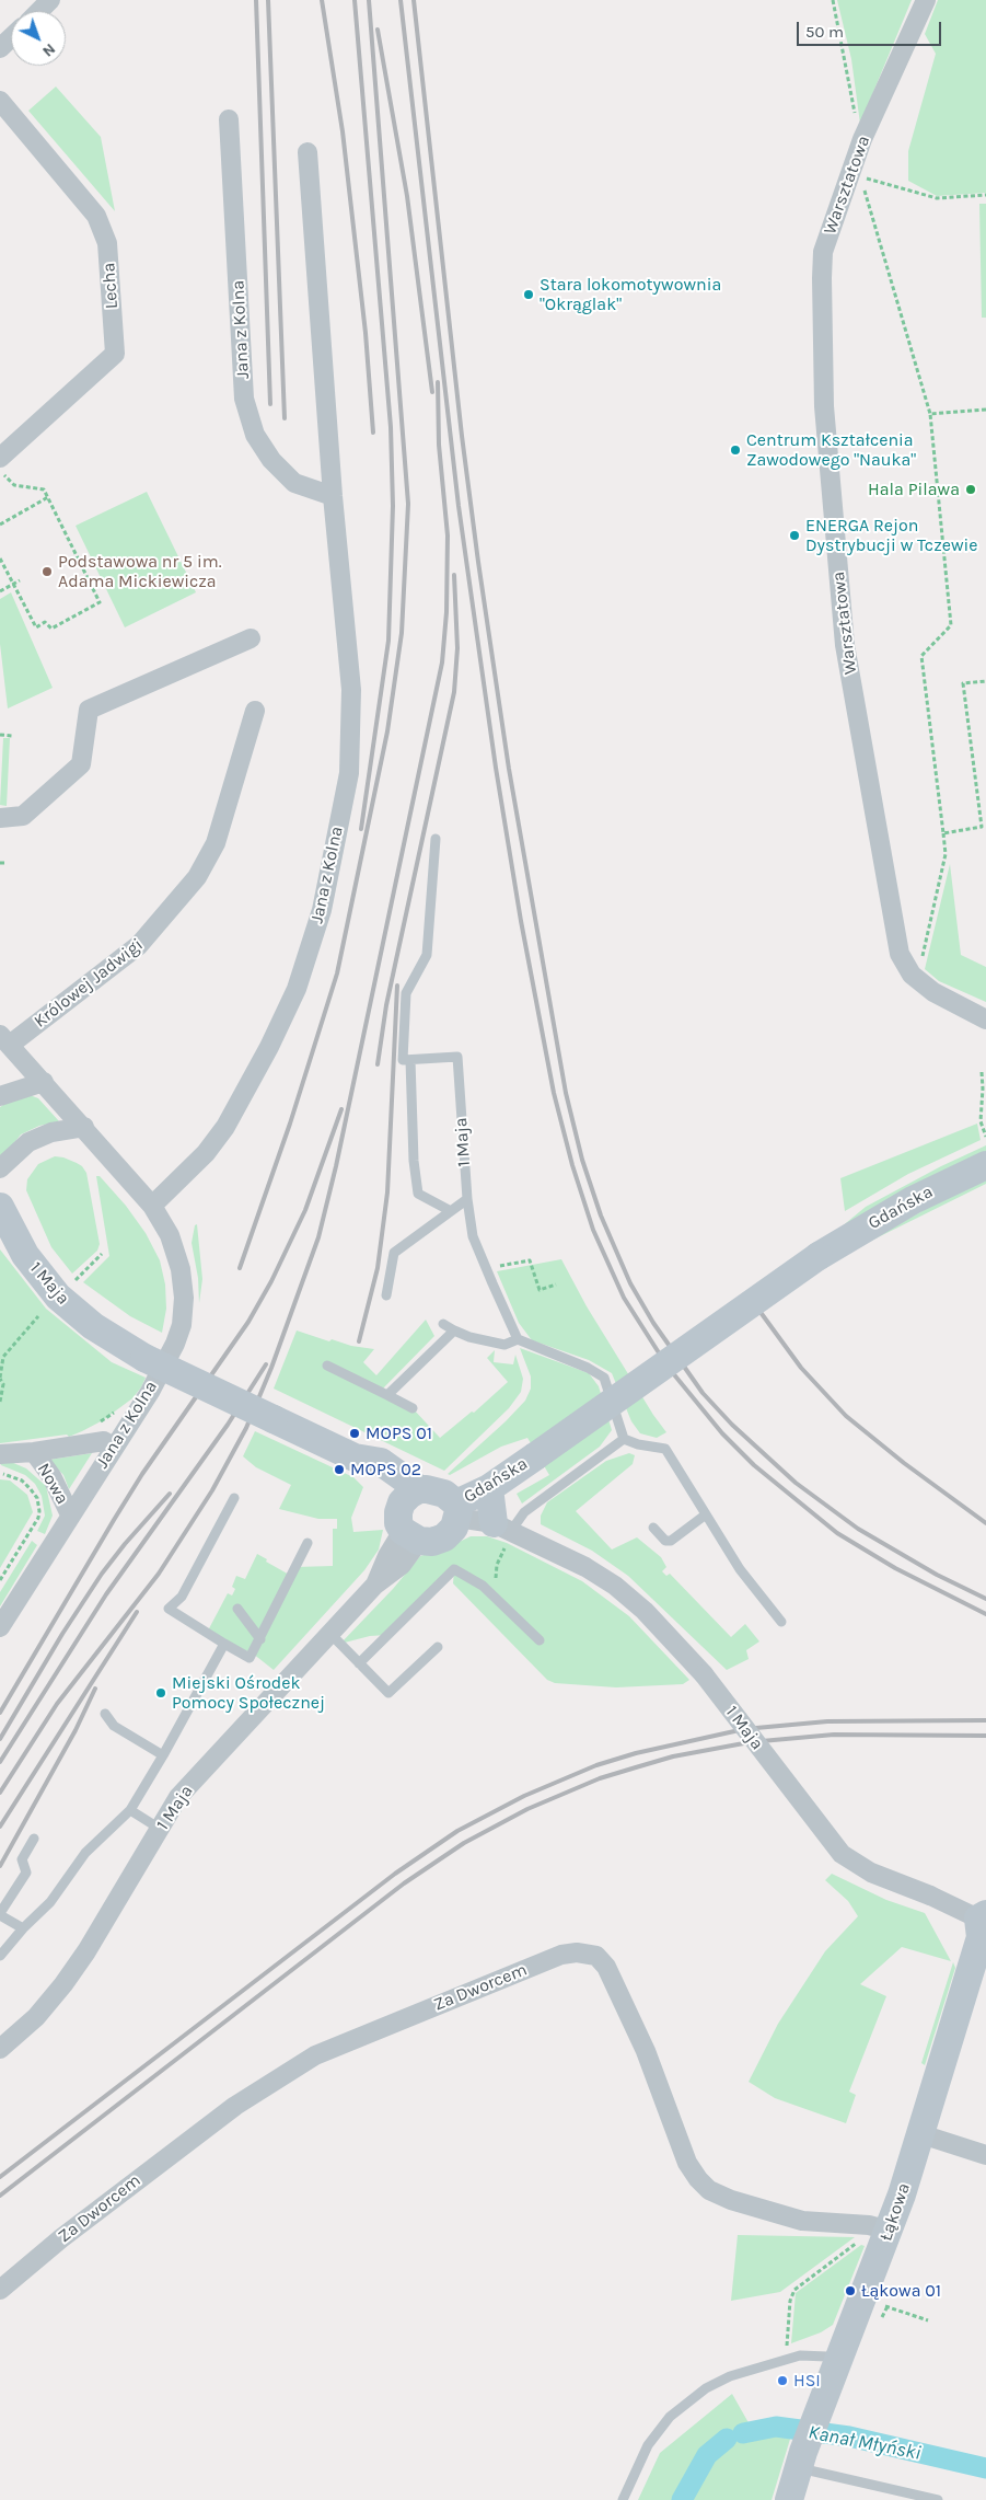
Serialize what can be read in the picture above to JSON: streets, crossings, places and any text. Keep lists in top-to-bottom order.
{
  "streets": {
    "street": [
      "Warsztatowa",
      "Lecha",
      "Jana z Kolna",
      "Królowej Jadwigi",
      "1 Maja",
      "Gdańska",
      "Nowa",
      "Za Dworcem",
      "Łąkowa"
    ]
  },
  "crossings": [
    ["Jana z Kolna", "Królowej Jadwigi"],
    ["Jana z Kolna", "Nowa"],
    ["1 Maja", "Gdańska"],
    ["1 Maja", "Łąkowa"],
    ["Za Dworcem", "Łąkowa"]
  ],
  "water": ["Kanał Młyński"],
  "places": [
    "Stara lokomotywownia \"Okrąglak\"",
    "Centrum Kształcenia Zawodowego \"Nauka\"",
    "Hala Pilawa",
    "ENERGA Rejon Dystrybucji w Tczewie",
    "Podstawowa nr 5 im. Adama Mickiewicza",
    "MOPS 01",
    "MOPS 02",
    "Miejski Ośrodek Pomocy Społecznej",
    "Łąkowa 01",
    "HSI"
  ],
  "scale_bar": "50 m",
  "north": "bottom right"
}
